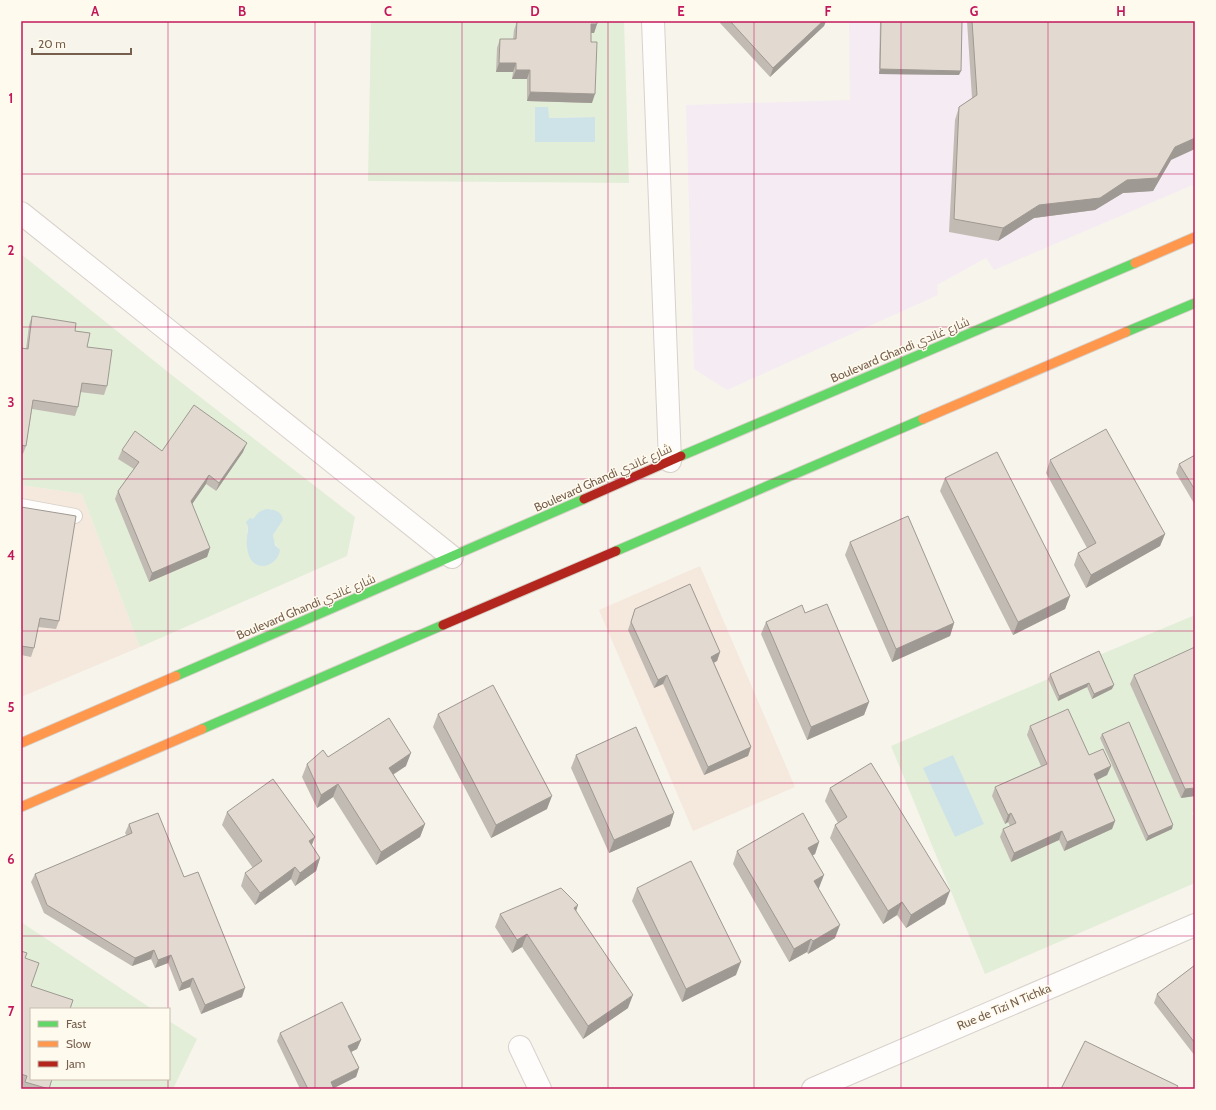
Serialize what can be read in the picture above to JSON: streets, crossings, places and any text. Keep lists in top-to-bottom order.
{
  "streets": {
    "main road": ["Boulevard Ghandi شارع غاندي"],
    "street": ["Rue de Tizi N Tichka"]
  },
  "legend": ["Fast", "Slow", "Jam"],
  "scale_bar": "20 m",
  "grid": {
    "columns": [
      "A",
      "B",
      "C",
      "D",
      "E",
      "F",
      "G",
      "H"
    ],
    "rows": [
      "1",
      "2",
      "3",
      "4",
      "5",
      "6",
      "7"
    ]
  }
}
